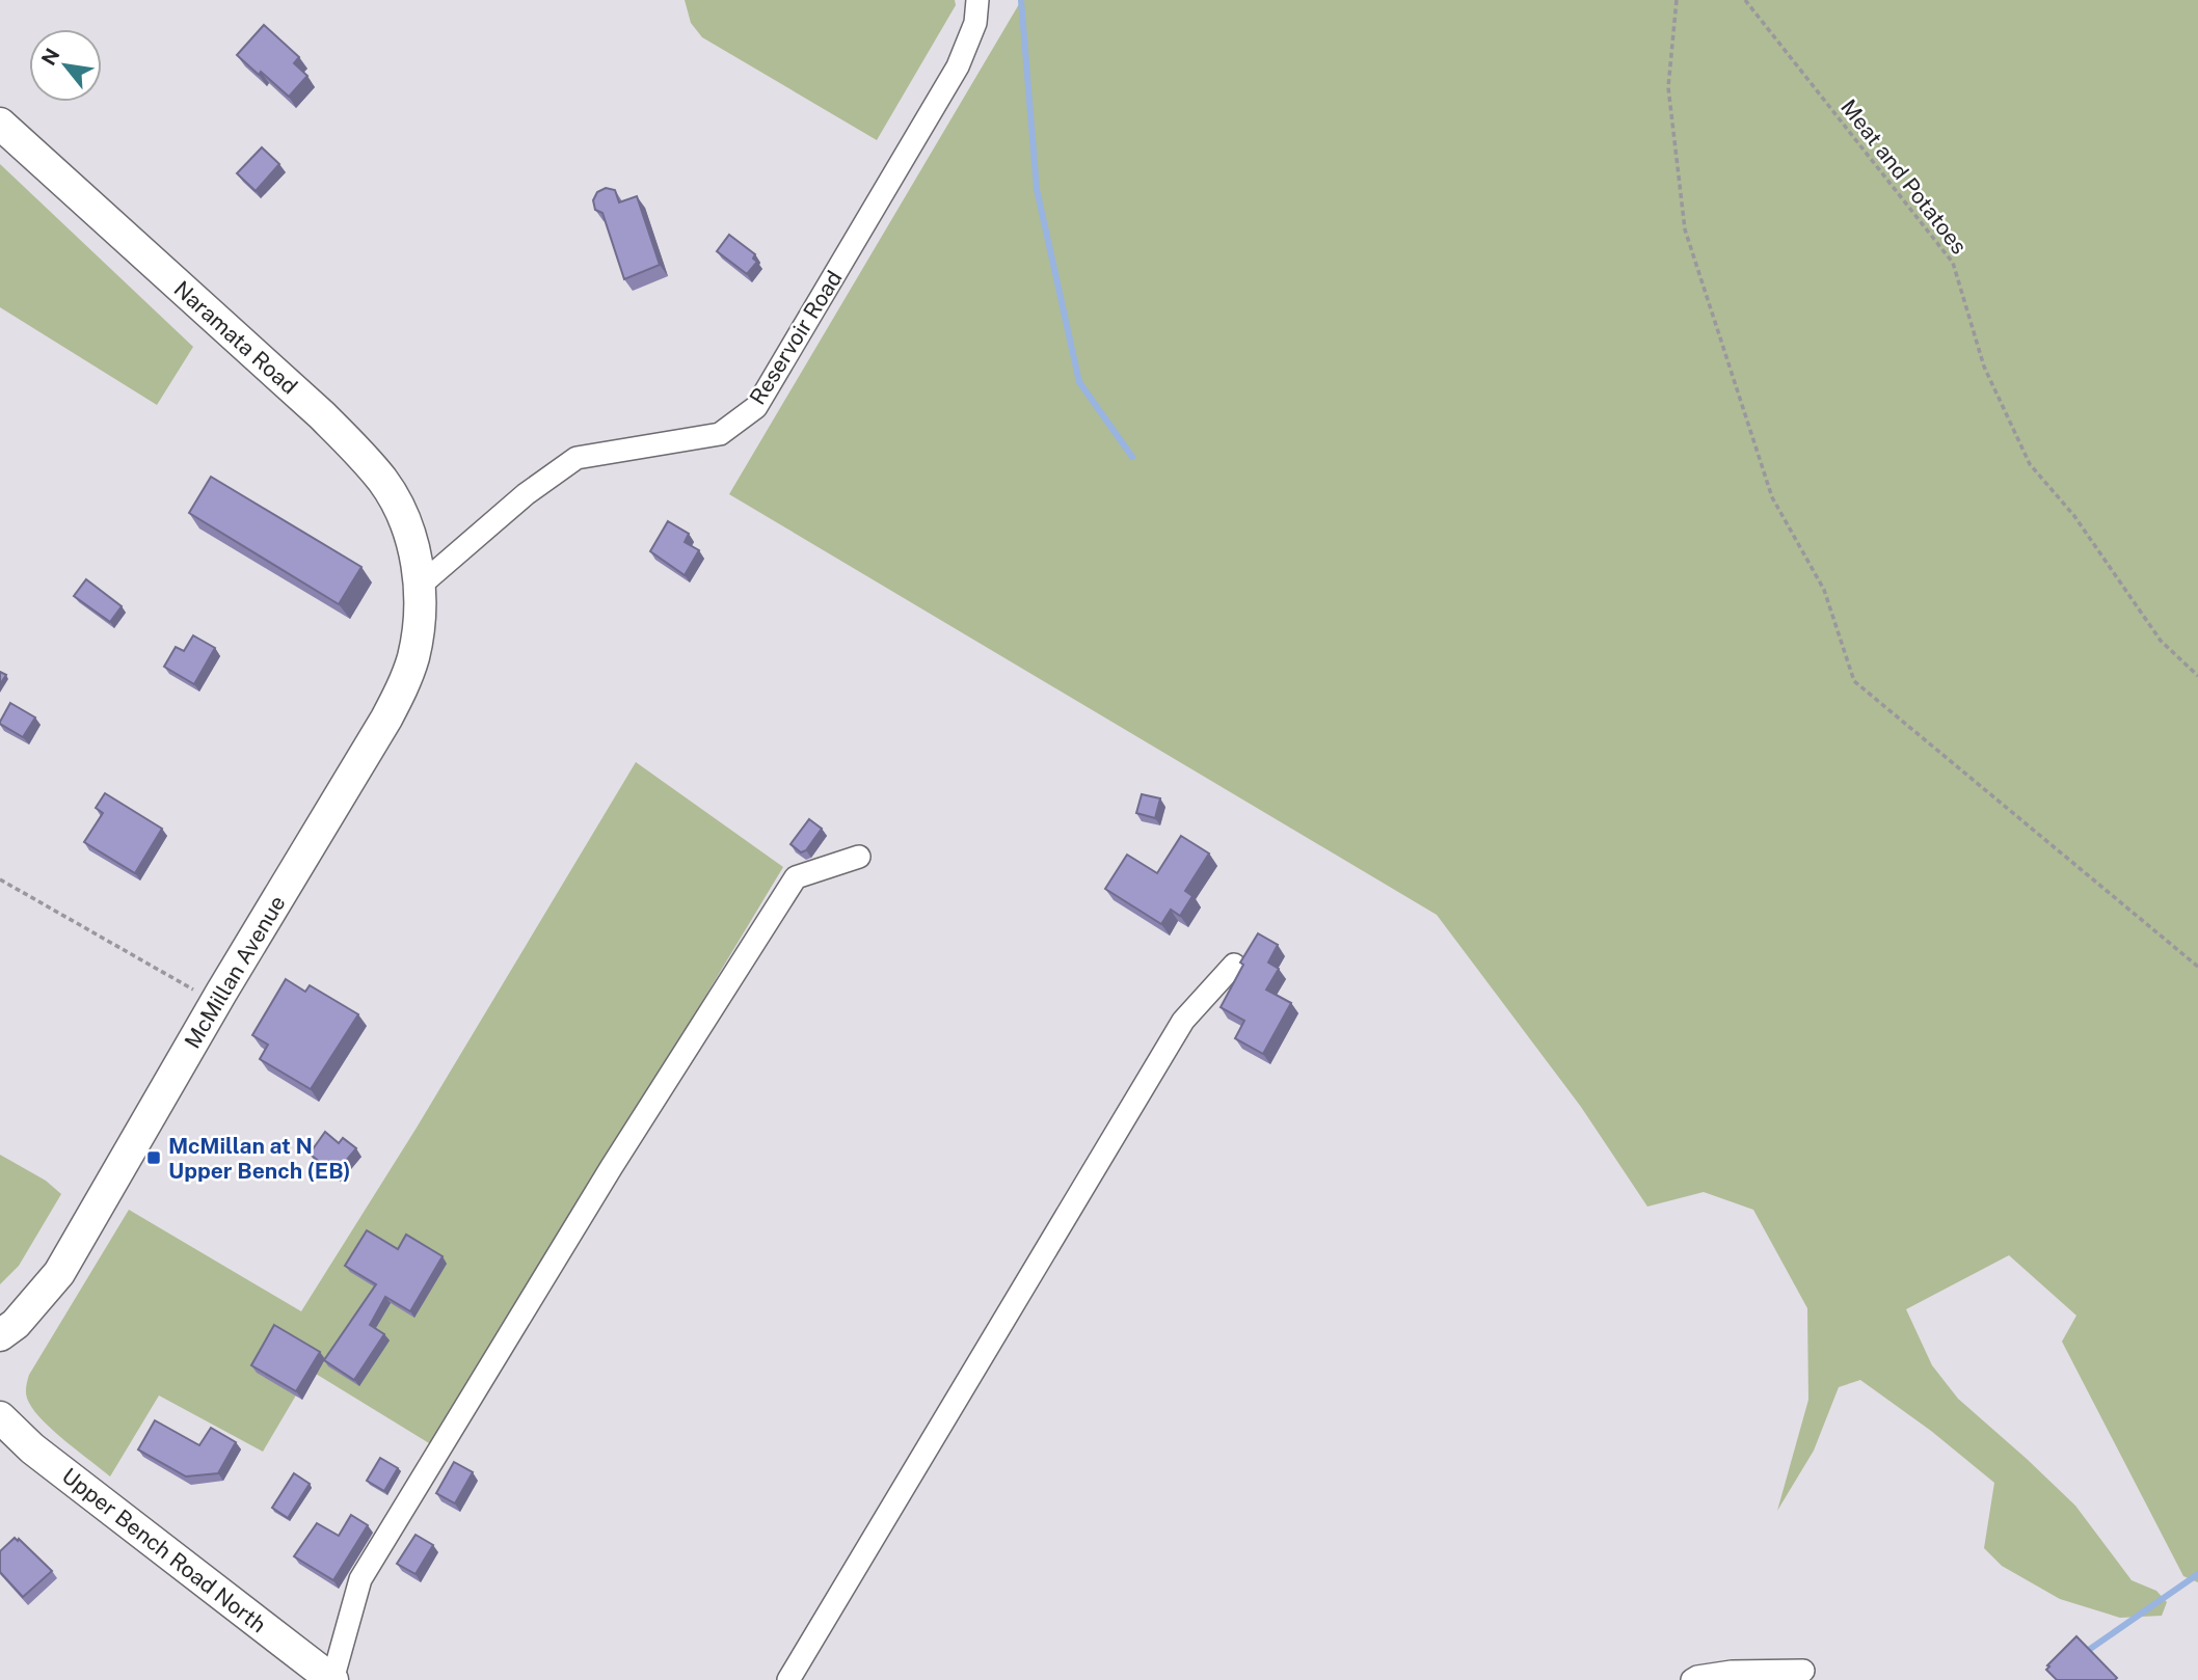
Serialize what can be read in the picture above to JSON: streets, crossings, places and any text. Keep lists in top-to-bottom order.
{
  "streets": {
    "main road": ["Naramata Road", "McMillan Avenue", "Upper Bench Road North"],
    "street": ["Reservoir Road"],
    "path": ["Meat and Potatoes"]
  },
  "crossings": [
    ["Naramata Road", "Reservoir Road"],
    ["Naramata Road", "McMillan Avenue"],
    ["Reservoir Road", "McMillan Avenue"]
  ],
  "places": {
    "transit": ["McMillan at N Upper Bench (EB)"]
  },
  "north": "top left"
}
